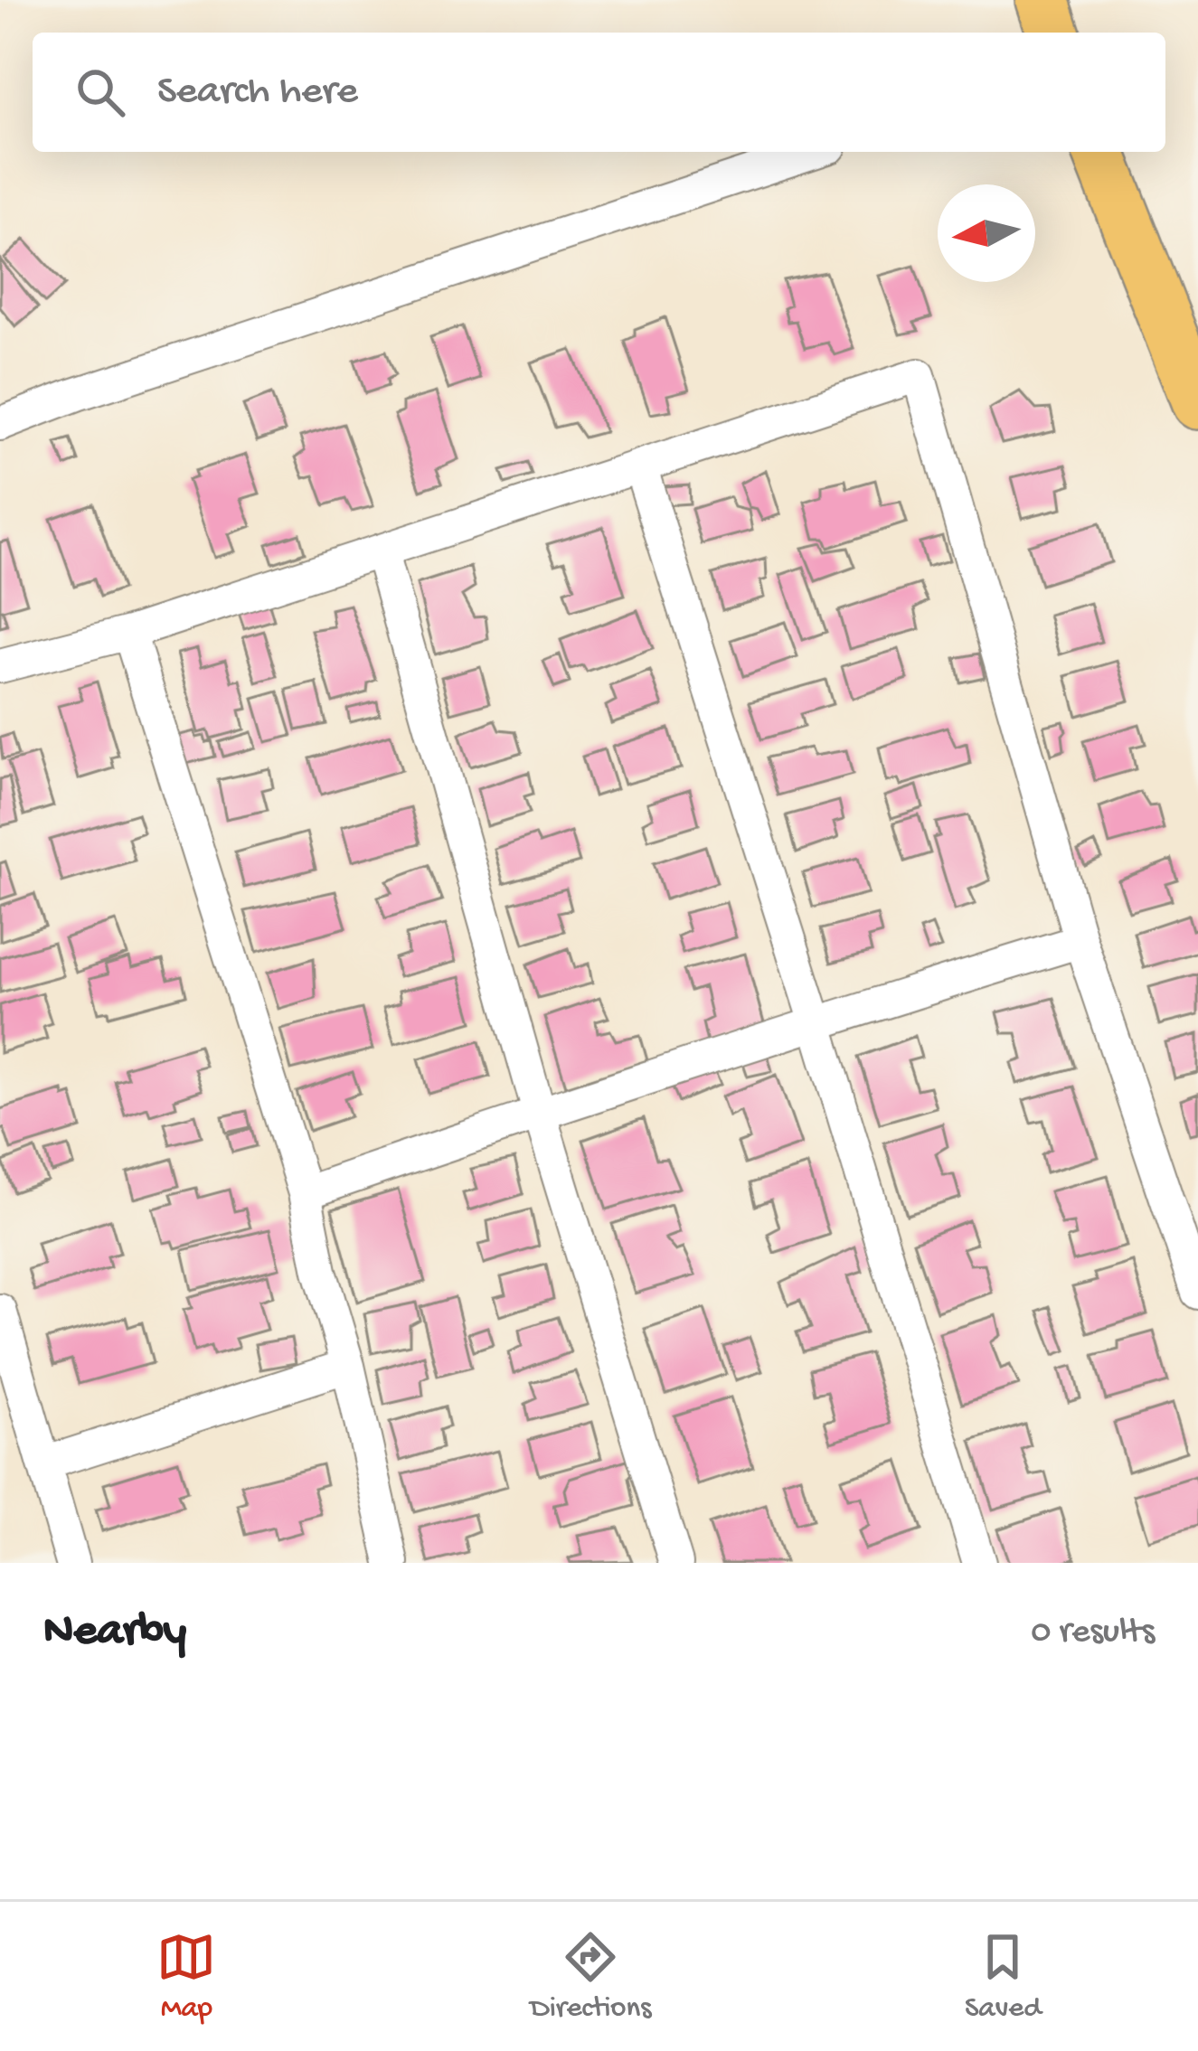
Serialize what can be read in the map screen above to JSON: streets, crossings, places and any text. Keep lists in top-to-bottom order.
{
  "north": "left",
  "page": {
    "search": "Search here",
    "heading": ["Nearby", "0 results"],
    "nav": ["Map", "Directions", "Saved"]
  }
}
